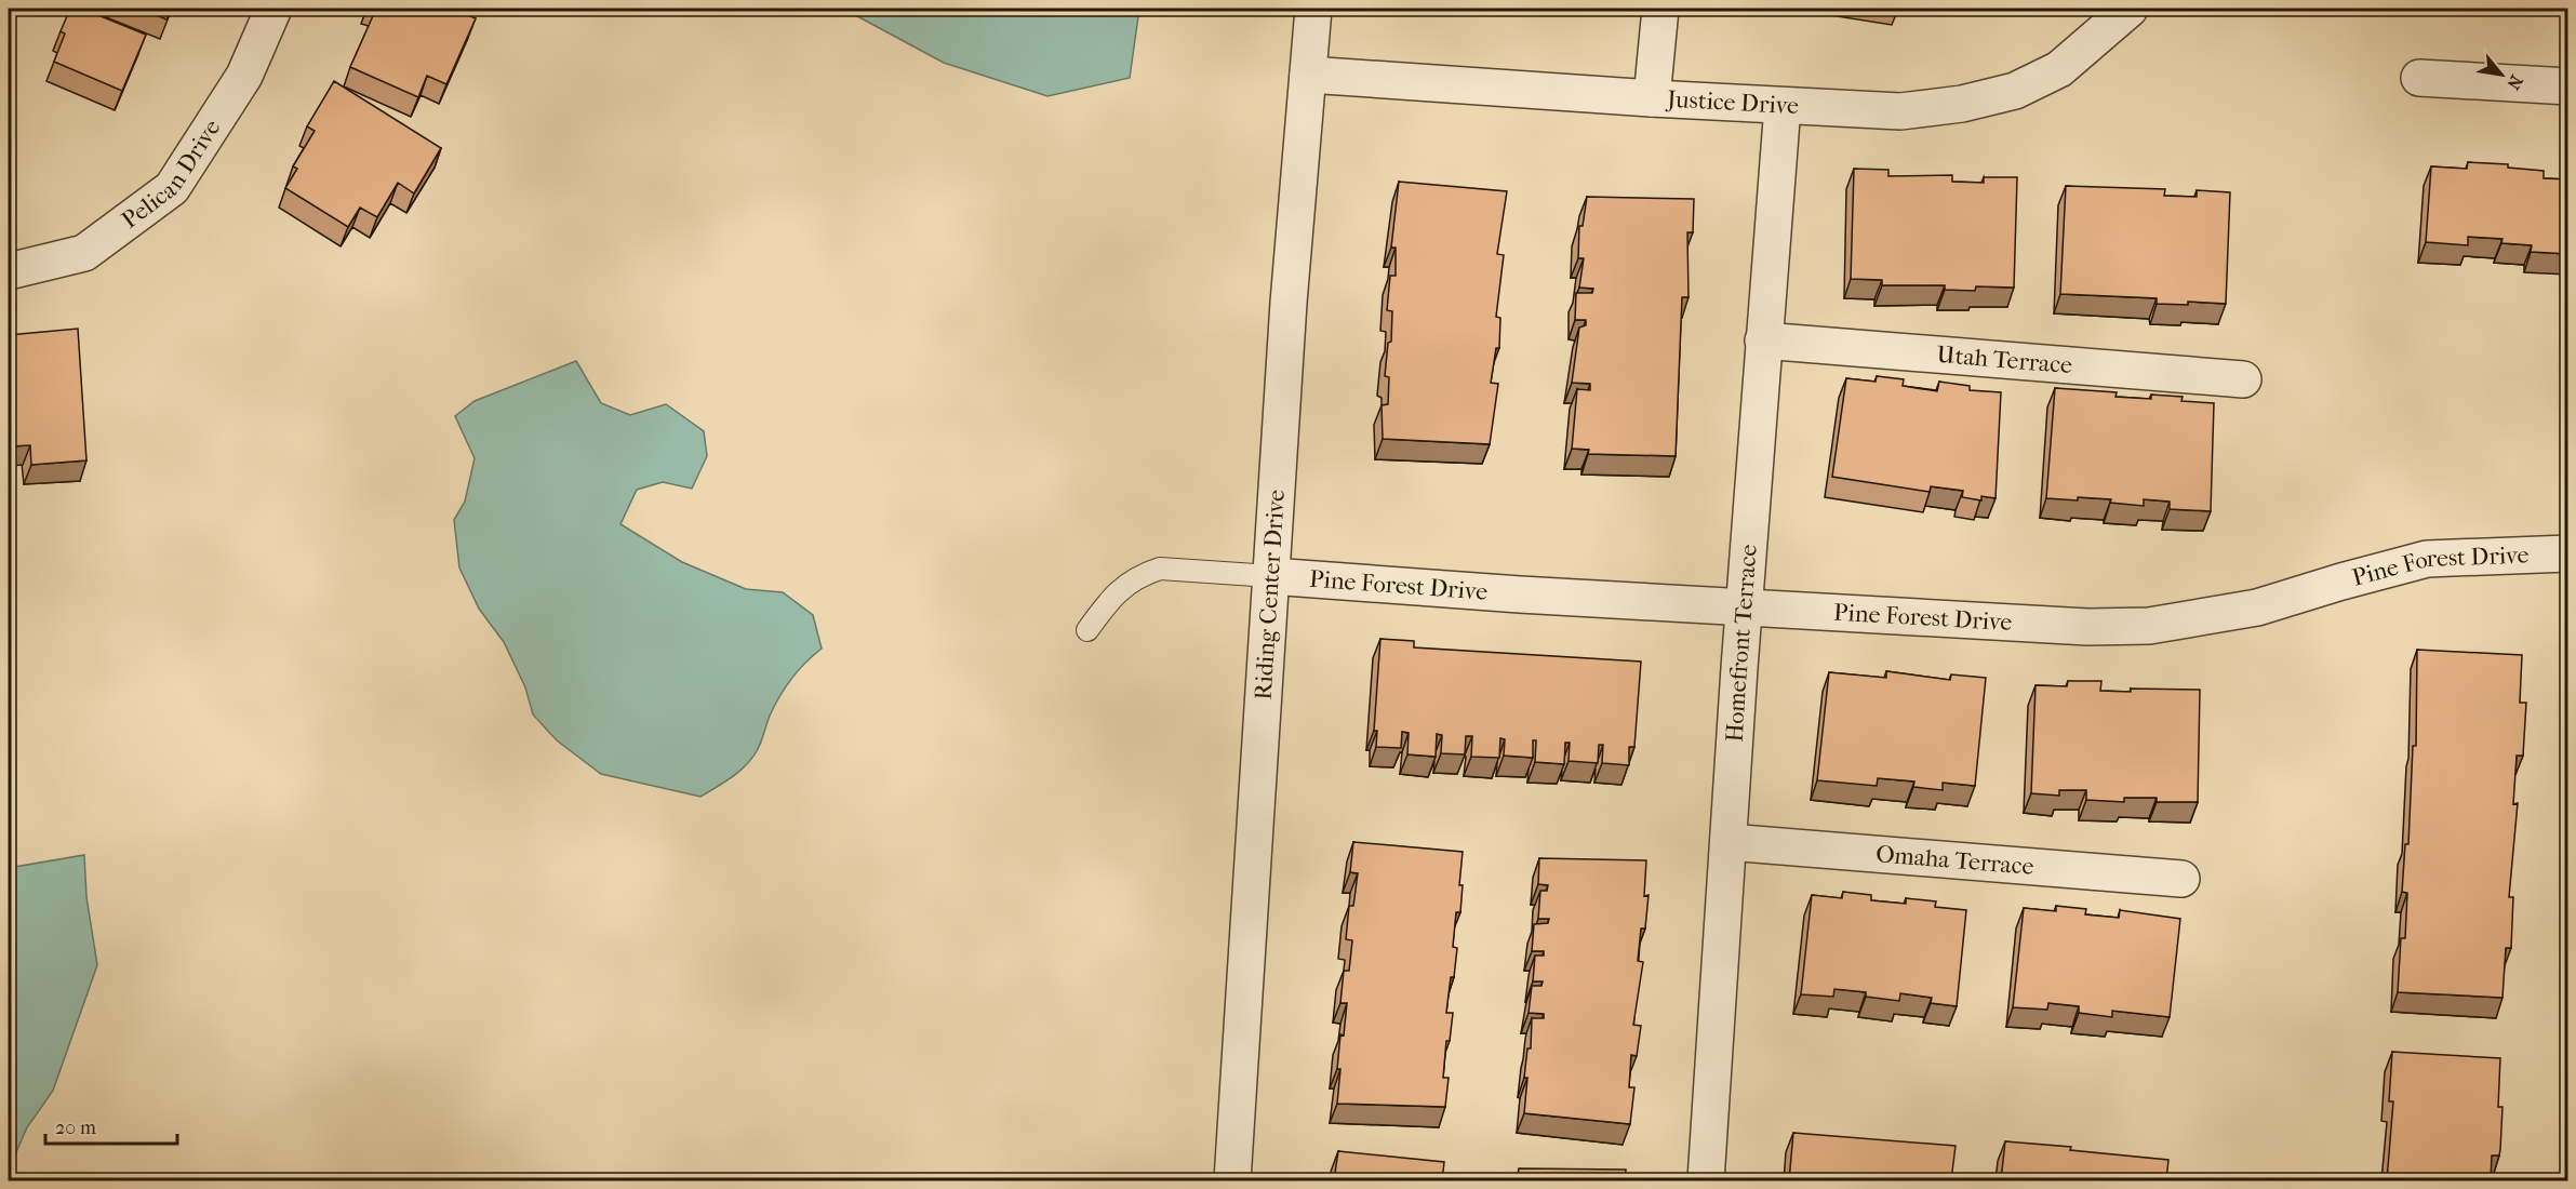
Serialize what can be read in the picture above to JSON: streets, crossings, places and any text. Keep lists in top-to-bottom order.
{
  "streets": {
    "street": [
      "Justice Drive",
      "Pelican Drive",
      "Utah Terrace",
      "Pine Forest Drive",
      "Riding Center Drive",
      "Homefront Terrace",
      "Omaha Terrace"
    ]
  },
  "crossings": [
    ["Justice Drive", "Riding Center Drive"],
    ["Justice Drive", "Homefront Terrace"],
    ["Utah Terrace", "Homefront Terrace"],
    ["Pine Forest Drive", "Riding Center Drive"],
    ["Pine Forest Drive", "Homefront Terrace"],
    ["Homefront Terrace", "Omaha Terrace"]
  ],
  "scale_bar": "20 m",
  "north": "bottom right"
}
